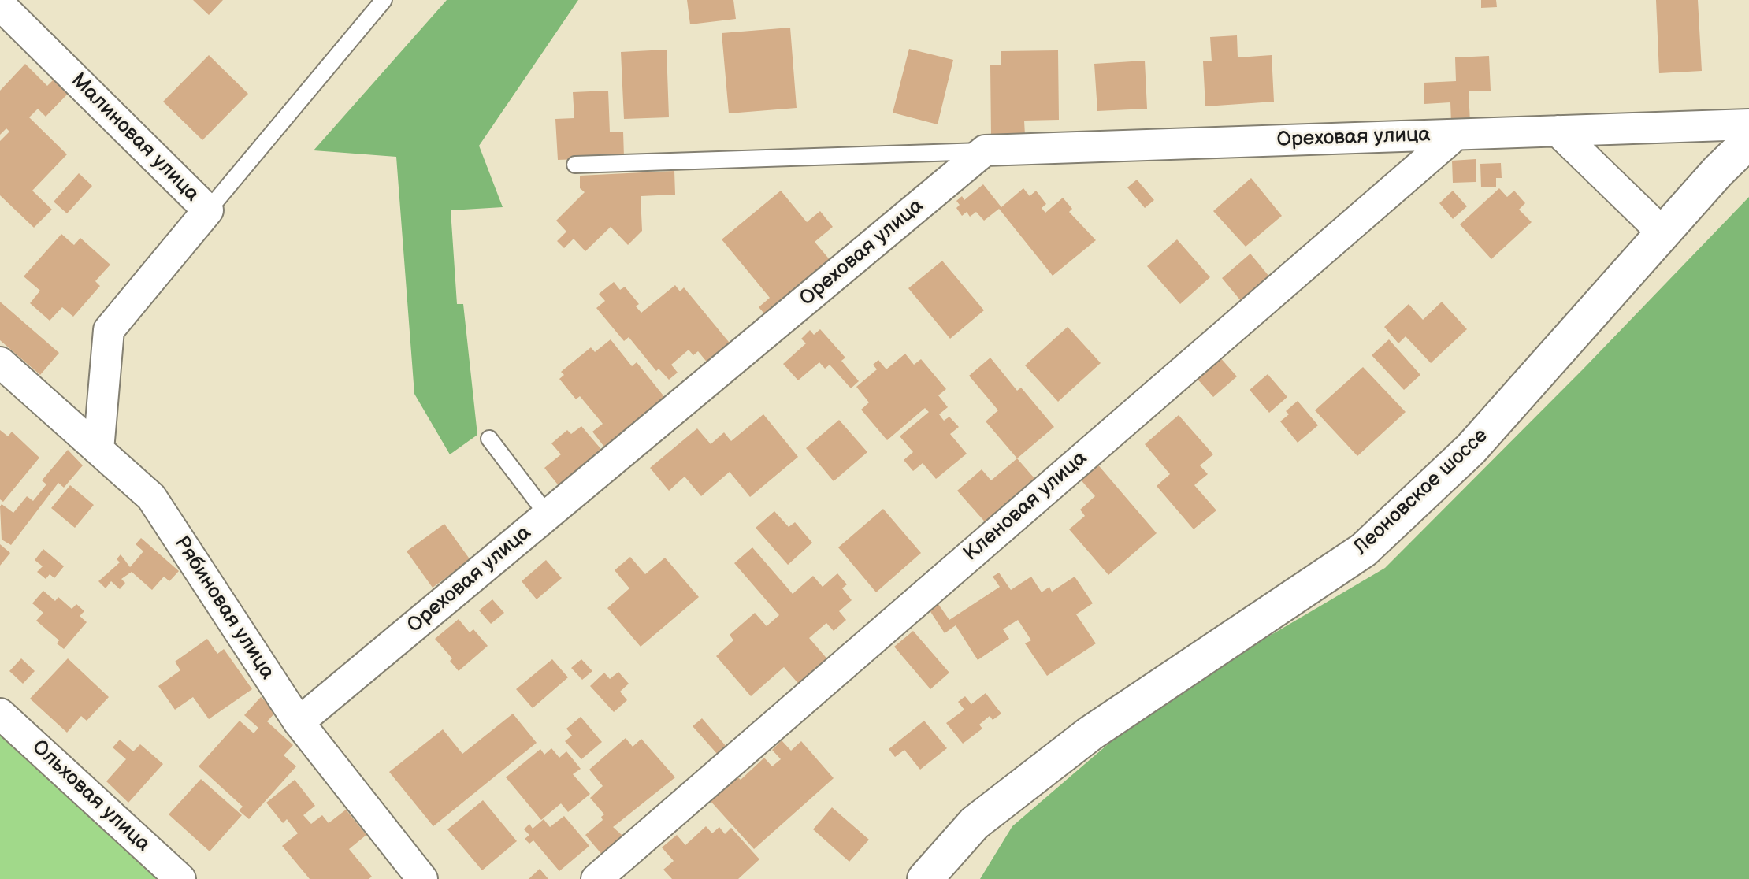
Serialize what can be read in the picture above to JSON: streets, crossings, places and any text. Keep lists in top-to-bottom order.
{
  "streets": {
    "main road": ["Леоновское шоссе"],
    "street": [
      "Малиновая улица",
      "Ореховая улица",
      "Кленовая улица",
      "Рябиновая улица",
      "Ольховая улица"
    ]
  },
  "crossings": [
    ["Малиновая улица", "Рябиновая улица"],
    ["Ореховая улица", "Кленовая улица"],
    ["Ореховая улица", "Рябиновая улица"]
  ]
}
